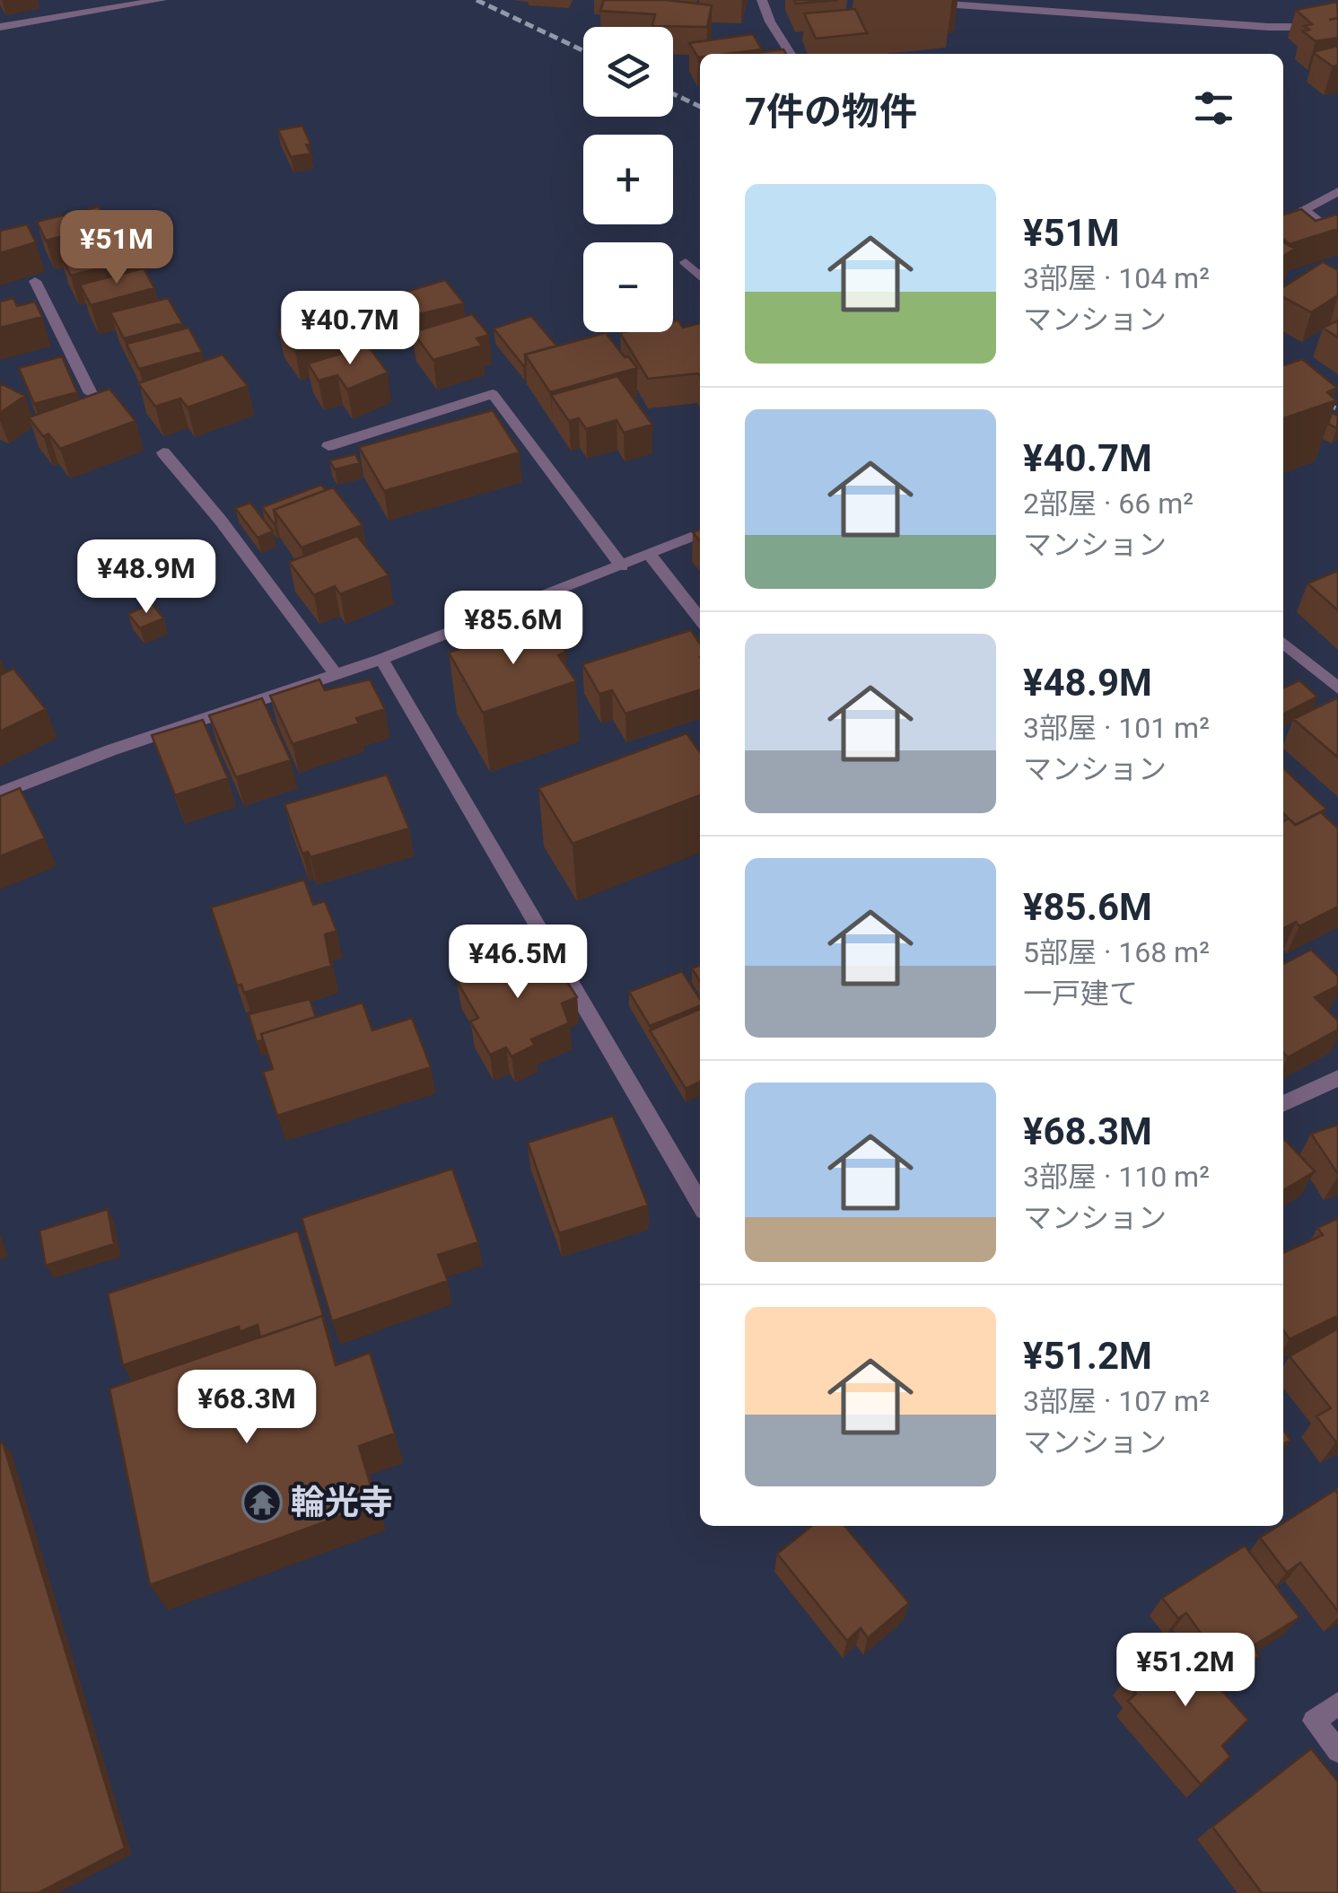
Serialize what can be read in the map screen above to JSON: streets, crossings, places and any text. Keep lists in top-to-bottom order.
{
  "places": {
    "temple": ["輪光寺"]
  },
  "page": {
    "map_buttons": ["+", "−"],
    "heading": "7件の物件",
    "list": [
      {
        "name": "¥51M",
        "note": "3部屋 · 104 m² · マンション"
      },
      {
        "name": "¥40.7M",
        "note": "2部屋 · 66 m² · マンション"
      },
      {
        "name": "¥48.9M",
        "note": "3部屋 · 101 m² · マンション"
      },
      {
        "name": "¥85.6M",
        "note": "5部屋 · 168 m² · 一戸建て"
      },
      {
        "name": "¥68.3M",
        "note": "3部屋 · 110 m² · マンション"
      },
      {
        "name": "¥51.2M",
        "note": "3部屋 · 107 m² · マンション"
      }
    ],
    "price": [
      "¥51M",
      "¥40.7M",
      "¥48.9M",
      "¥85.6M",
      "¥46.5M",
      "¥68.3M",
      "¥51.2M"
    ]
  }
}
